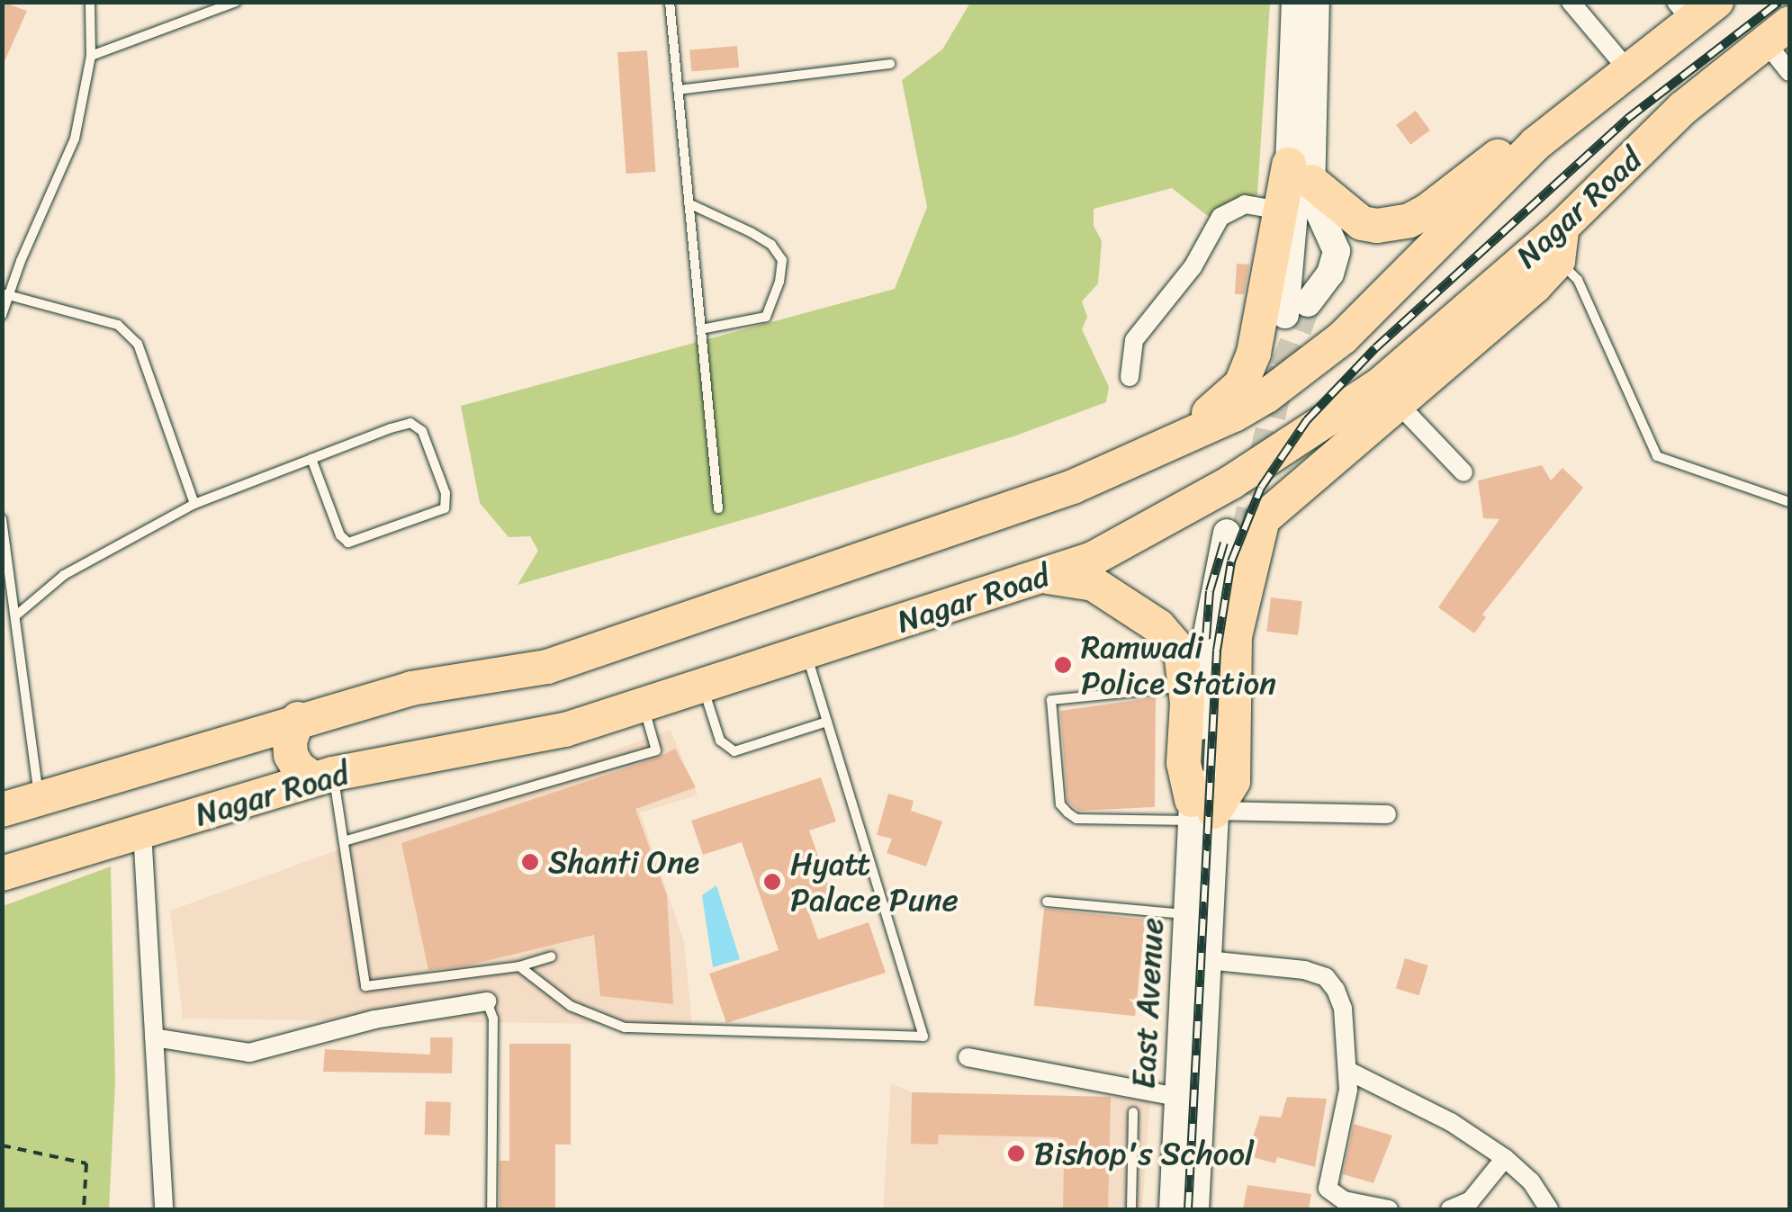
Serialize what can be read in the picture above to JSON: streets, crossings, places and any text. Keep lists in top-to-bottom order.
{
  "streets": {
    "highway": ["Nagar Road"],
    "main road": ["East Avenue"]
  },
  "places": [
    "Ramwadi Police Station",
    "Shanti One",
    "Hyatt Palace Pune",
    "Bishop's School"
  ]
}
